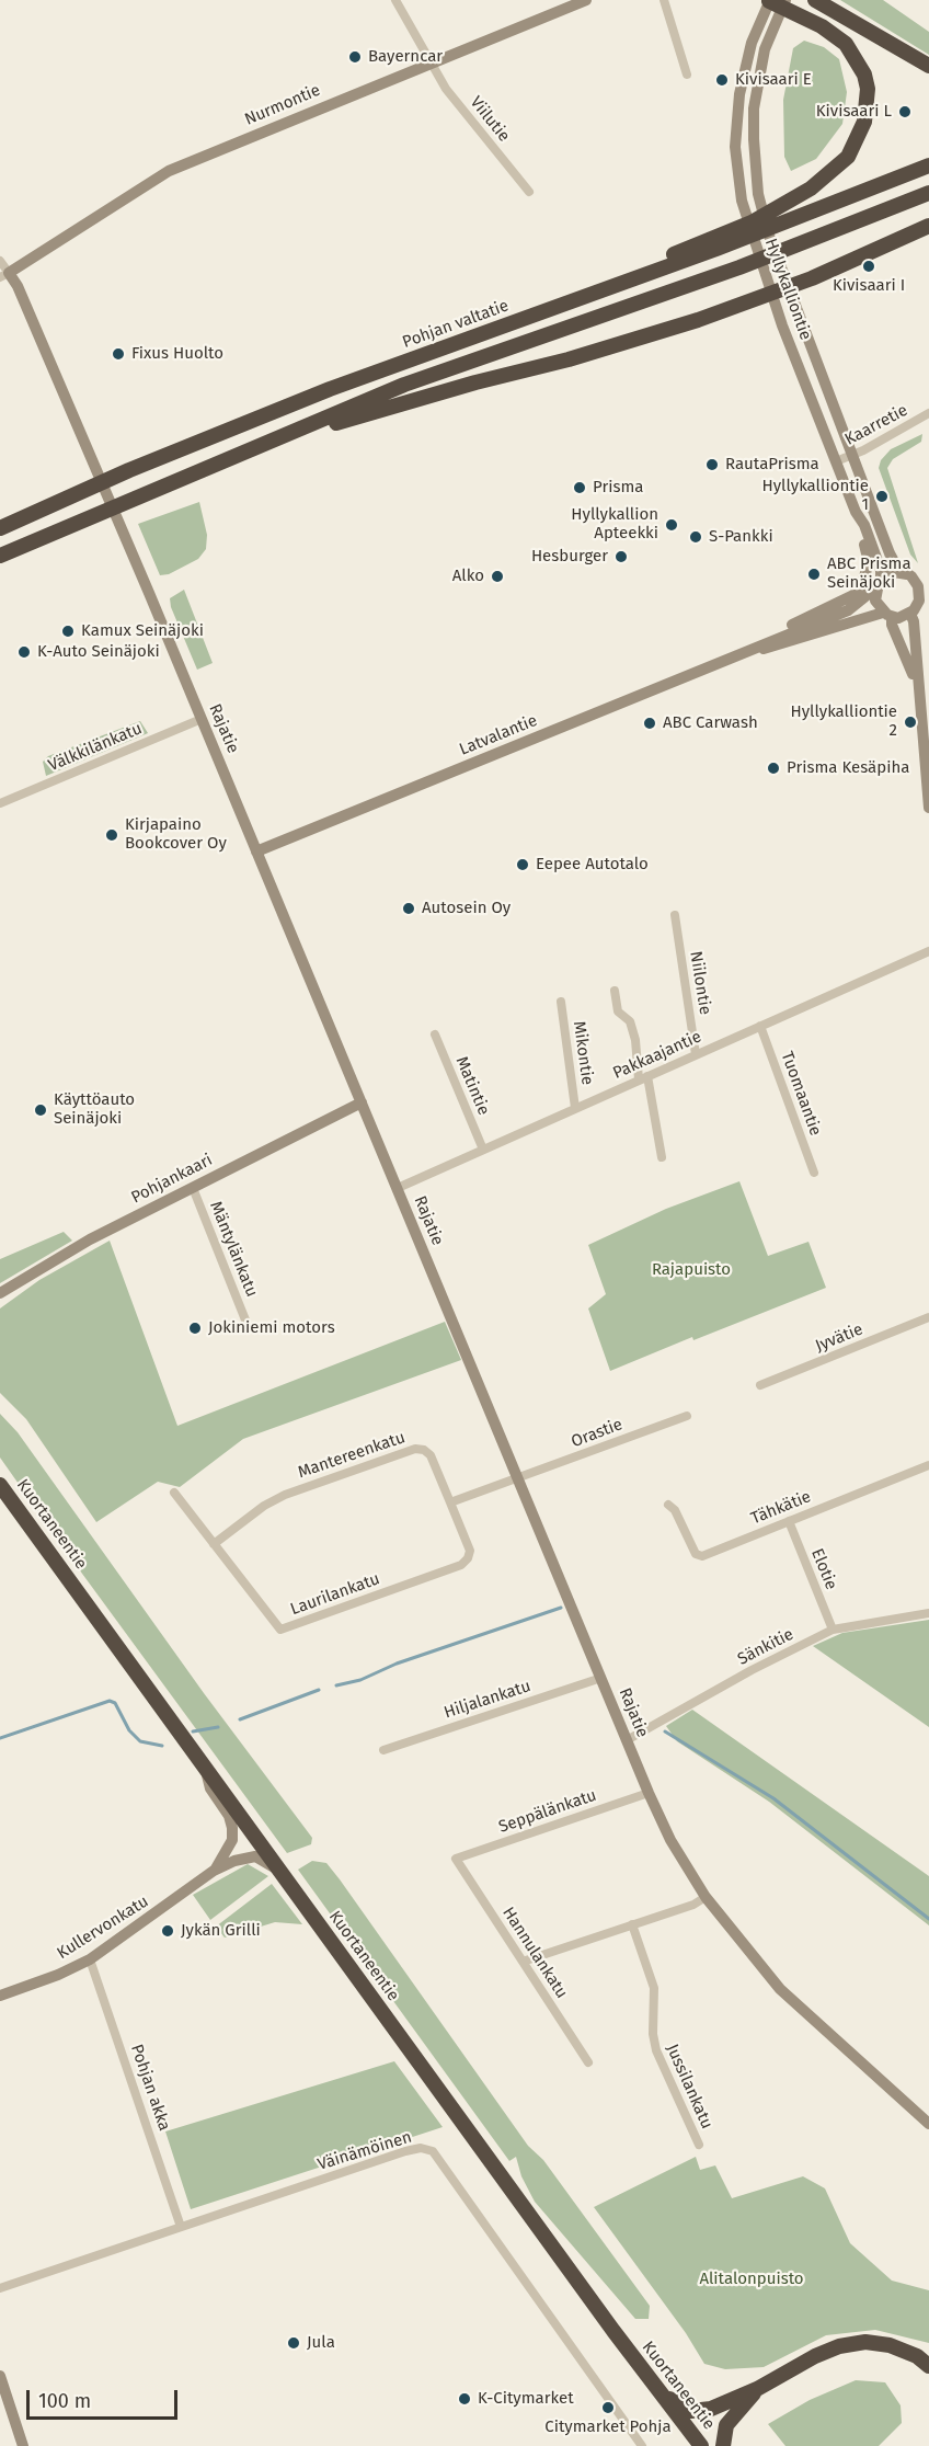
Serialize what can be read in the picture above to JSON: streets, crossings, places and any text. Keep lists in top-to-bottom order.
{
  "streets": {
    "highway": ["Pohjan valtatie", "Kuortaneentie"],
    "street": [
      "Nurmontie",
      "Viilutie",
      "Hyllykalliontie",
      "Kaarretie",
      "Rajatie",
      "Latvalantie",
      "Välkkilänkatu",
      "Niilontie",
      "Mikontie",
      "Pakkaajantie",
      "Matintie",
      "Tuomaantie",
      "Pohjankaari",
      "Mäntylänkatu",
      "Jyvätie",
      "Orastie",
      "Mantereenkatu",
      "Tähkätie",
      "Elotie",
      "Laurilankatu",
      "Sänkitie",
      "Hiljalankatu",
      "Seppälänkatu",
      "Kullervonkatu",
      "Hannulankatu",
      "Jussilankatu",
      "Pohjan akka",
      "Väinämöinen"
    ]
  },
  "crossings": [
    ["Nurmontie", "Viilutie"],
    ["Nurmontie", "Rajatie"],
    ["Hyllykalliontie", "Kaarretie"],
    ["Hyllykalliontie", "Latvalantie"],
    ["Rajatie", "Latvalantie"],
    ["Rajatie", "Välkkilänkatu"],
    ["Rajatie", "Pakkaajantie"],
    ["Rajatie", "Pohjankaari"],
    ["Rajatie", "Orastie"],
    ["Rajatie", "Sänkitie"],
    ["Rajatie", "Hiljalankatu"],
    ["Rajatie", "Seppälänkatu"],
    ["Niilontie", "Pakkaajantie"],
    ["Mikontie", "Pakkaajantie"],
    ["Pakkaajantie", "Matintie"],
    ["Pakkaajantie", "Tuomaantie"],
    ["Pohjankaari", "Mäntylänkatu"],
    ["Mantereenkatu", "Laurilankatu"],
    ["Tähkätie", "Elotie"],
    ["Kuortaneentie", "Kullervonkatu"],
    ["Elotie", "Sänkitie"],
    ["Seppälänkatu", "Hannulankatu"],
    ["Kullervonkatu", "Pohjan akka"],
    ["Pohjan akka", "Väinämöinen"]
  ],
  "parks": ["Rajapuisto", "Alitalonpuisto"],
  "places": [
    "Bayerncar",
    "Kivisaari E",
    "Kivisaari L",
    "Kivisaari I",
    "Fixus Huolto",
    "RautaPrisma",
    "Prisma",
    "Hyllykalliontie 1",
    "Hyllykallion Apteekki",
    "S-Pankki",
    "Hesburger",
    "ABC Prisma Seinäjoki",
    "Alko",
    "Kamux Seinäjoki",
    "K-Auto Seinäjoki",
    "Hyllykalliontie 2",
    "ABC Carwash",
    "Prisma Kesäpiha",
    "Kirjapaino Bookcover Oy",
    "Eepee Autotalo",
    "Autosein Oy",
    "Käyttöauto Seinäjoki",
    "Jokiniemi motors",
    "Jykän Grilli",
    "Jula",
    "K-Citymarket",
    "Citymarket Pohja"
  ],
  "scale_bar": "100 m"
}
